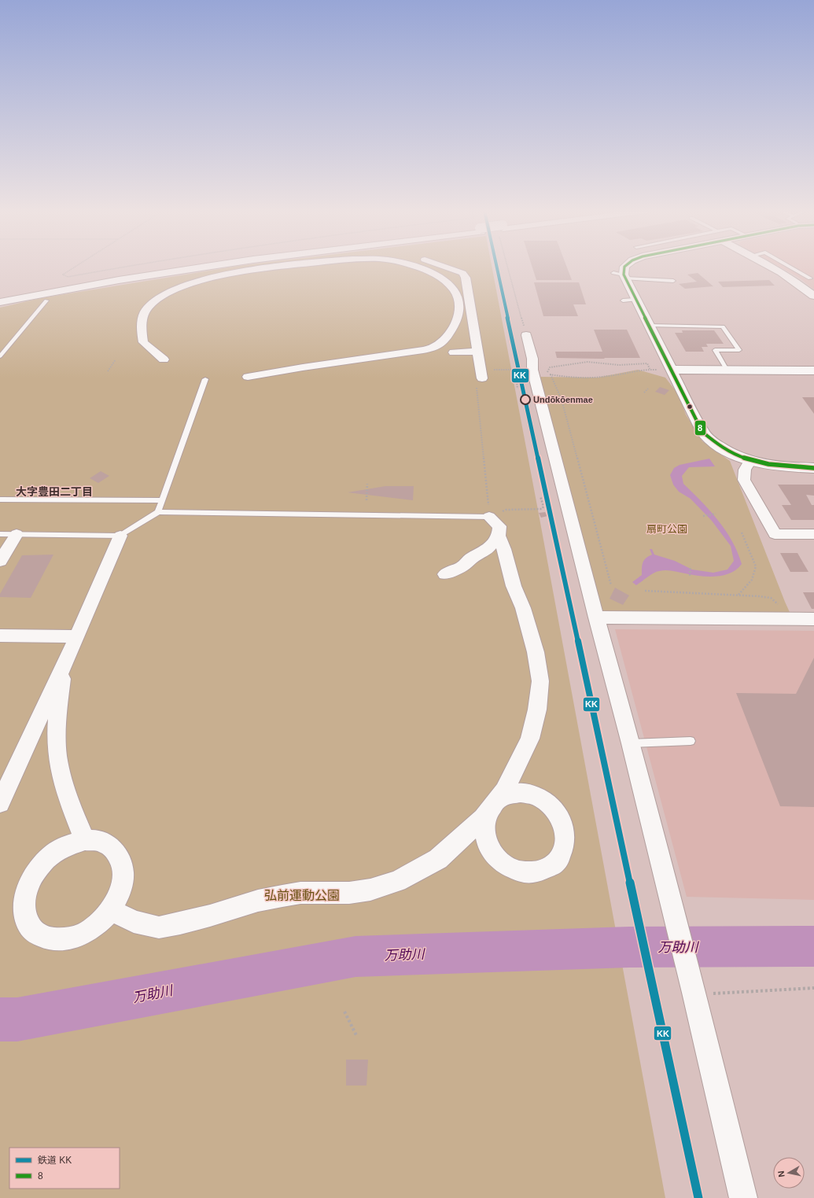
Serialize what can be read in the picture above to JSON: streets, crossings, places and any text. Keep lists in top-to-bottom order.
{
  "districts": ["大字豊田二丁目"],
  "water": ["万助川"],
  "parks": ["扇町公園", "弘前運動公園"],
  "places": ["Undōkōenmae"],
  "lines": ["rail line KK", "transit line 8"],
  "legend": ["鉄道 KK", "8"],
  "north": "left"
}
